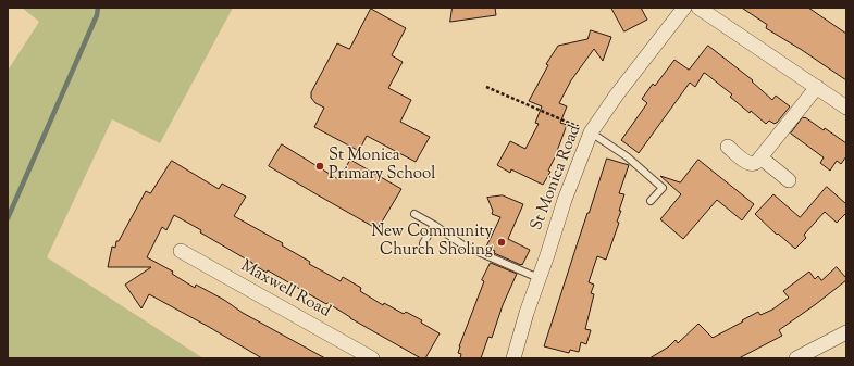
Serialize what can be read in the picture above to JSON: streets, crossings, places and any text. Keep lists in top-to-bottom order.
{
  "streets": {
    "street": ["St Monica Road", "Maxwell Road"]
  },
  "places": ["St Monica Primary School", "New Community Church Sholing"]
}
